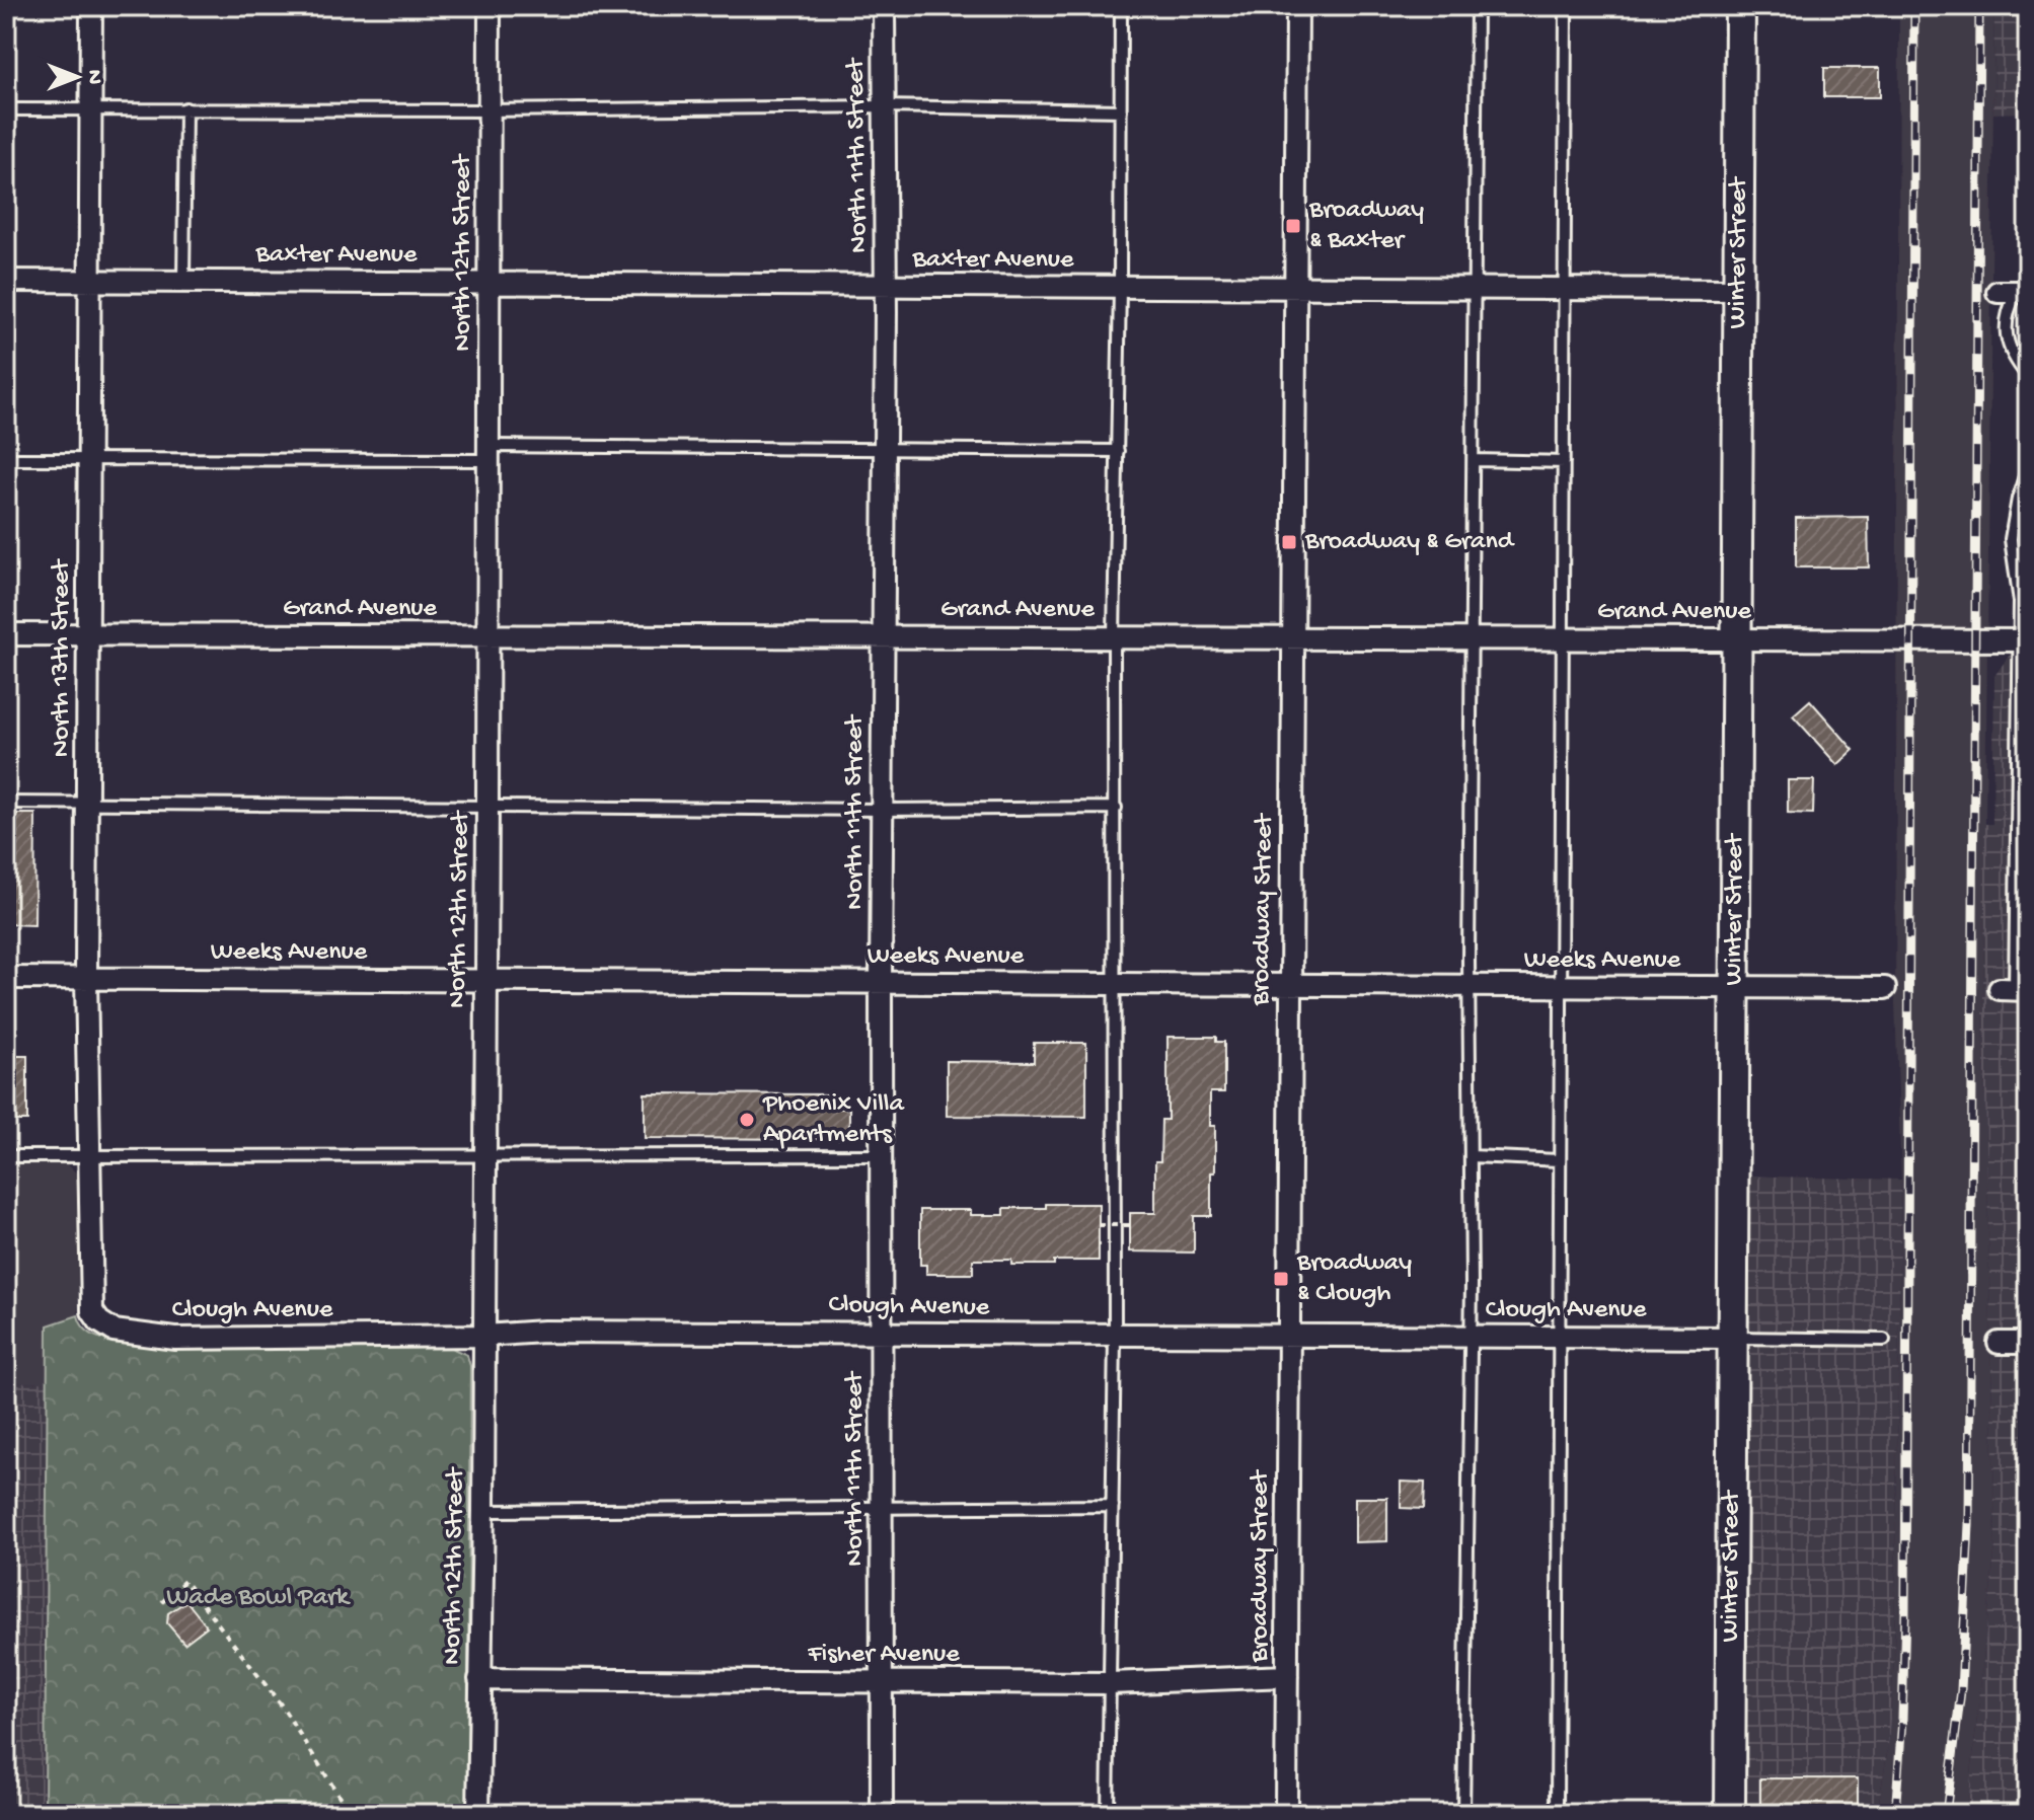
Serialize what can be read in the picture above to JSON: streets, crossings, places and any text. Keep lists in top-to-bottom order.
{
  "streets": {
    "street": [
      "North 11th Street",
      "North 12th Street",
      "Winter Street",
      "Baxter Avenue",
      "Grand Avenue",
      "North 13th Street",
      "Broadway Street",
      "Weeks Avenue",
      "Clough Avenue",
      "Fisher Avenue"
    ]
  },
  "crossings": [
    ["North 11th Street", "Baxter Avenue"],
    ["North 11th Street", "Grand Avenue"],
    ["North 11th Street", "Weeks Avenue"],
    ["North 11th Street", "Clough Avenue"],
    ["North 11th Street", "Fisher Avenue"],
    ["North 12th Street", "Baxter Avenue"],
    ["North 12th Street", "Grand Avenue"],
    ["North 12th Street", "Weeks Avenue"],
    ["North 12th Street", "Clough Avenue"],
    ["North 12th Street", "Fisher Avenue"],
    ["Winter Street", "Baxter Avenue"],
    ["Winter Street", "Grand Avenue"],
    ["Winter Street", "Weeks Avenue"],
    ["Winter Street", "Clough Avenue"],
    ["Baxter Avenue", "North 13th Street"],
    ["Baxter Avenue", "Broadway Street"],
    ["Grand Avenue", "North 13th Street"],
    ["Grand Avenue", "Broadway Street"],
    ["North 13th Street", "Weeks Avenue"],
    ["North 13th Street", "Clough Avenue"],
    ["Broadway Street", "Weeks Avenue"],
    ["Broadway Street", "Clough Avenue"],
    ["Broadway Street", "Fisher Avenue"]
  ],
  "parks": ["Wade Bowl Park"],
  "places": {
    "transit": ["Broadway & Baxter", "Broadway & Grand", "Broadway & Clough"],
    "other": ["Phoenix Villa Apartments"]
  },
  "north": "right"
}
